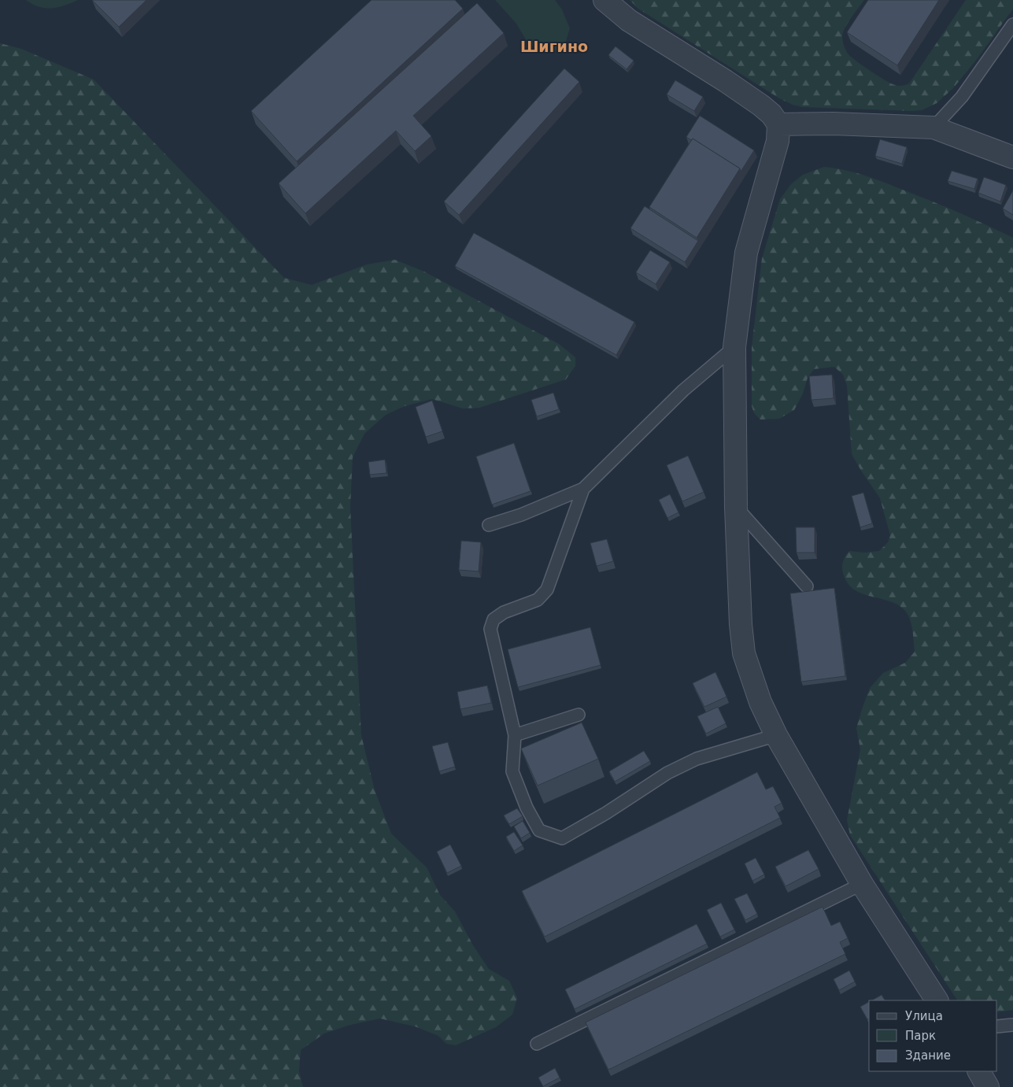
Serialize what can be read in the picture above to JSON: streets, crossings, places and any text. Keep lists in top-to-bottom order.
{
  "districts": ["Шигино"],
  "legend": ["Улица", "Парк", "Здание"]
}
